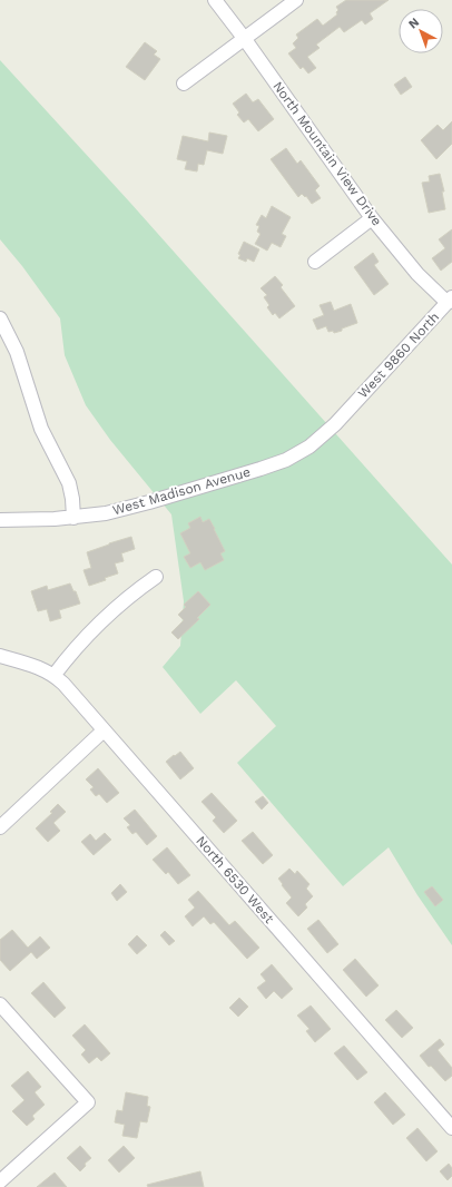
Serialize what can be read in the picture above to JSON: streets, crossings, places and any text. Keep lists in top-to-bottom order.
{
  "streets": {
    "street": [
      "North Mountain View Drive",
      "West 9860 North",
      "West Madison Avenue",
      "North 6530 West"
    ]
  },
  "crossings": [
    ["North Mountain View Drive", "West 9860 North"],
    ["West 9860 North", "West Madison Avenue"]
  ],
  "north": "top left"
}
